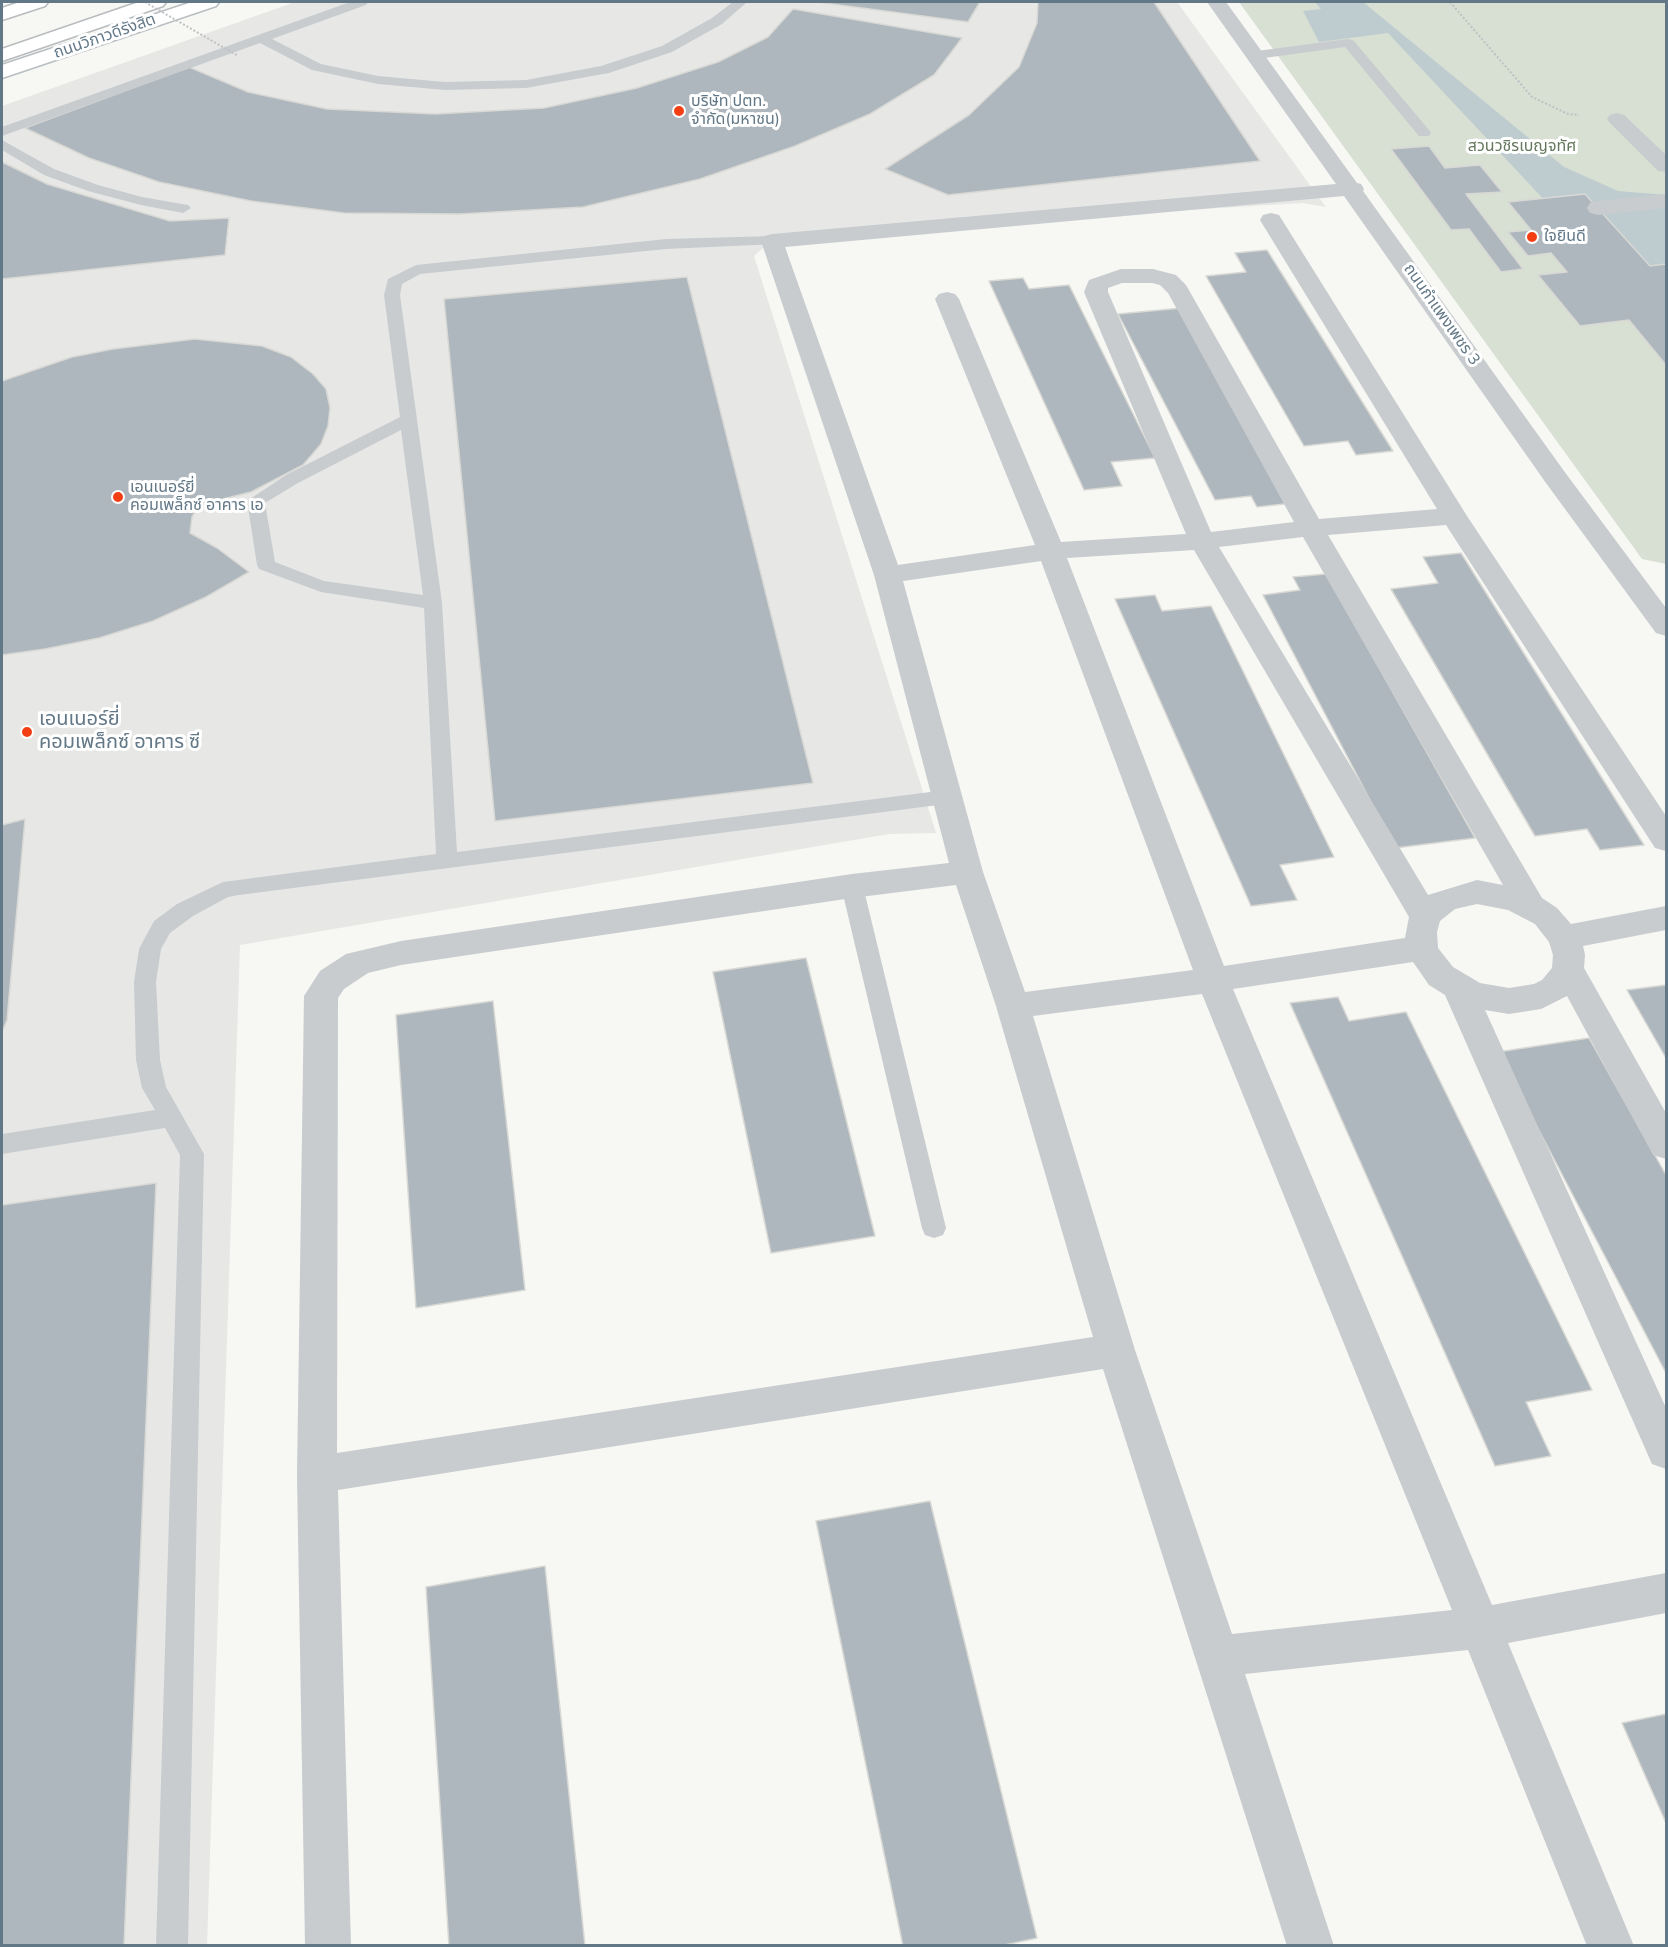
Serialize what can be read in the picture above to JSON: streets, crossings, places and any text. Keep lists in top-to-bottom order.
{
  "streets": {
    "main road": ["ถนนวิภาวดีรังสิต"],
    "street": ["ถนนกำแพงเพชร 3"]
  },
  "parks": ["สวนวชิรเบญจทัศ"],
  "places": [
    "บริษัท ปตท. จำกัด(มหาชน)",
    "ใจยินดี",
    "เอนเนอร์ยี่ คอมเพล็กซ์ อาคาร เอ",
    "เอนเนอร์ยี่ คอมเพล็กซ์ อาคาร ซี"
  ]
}
